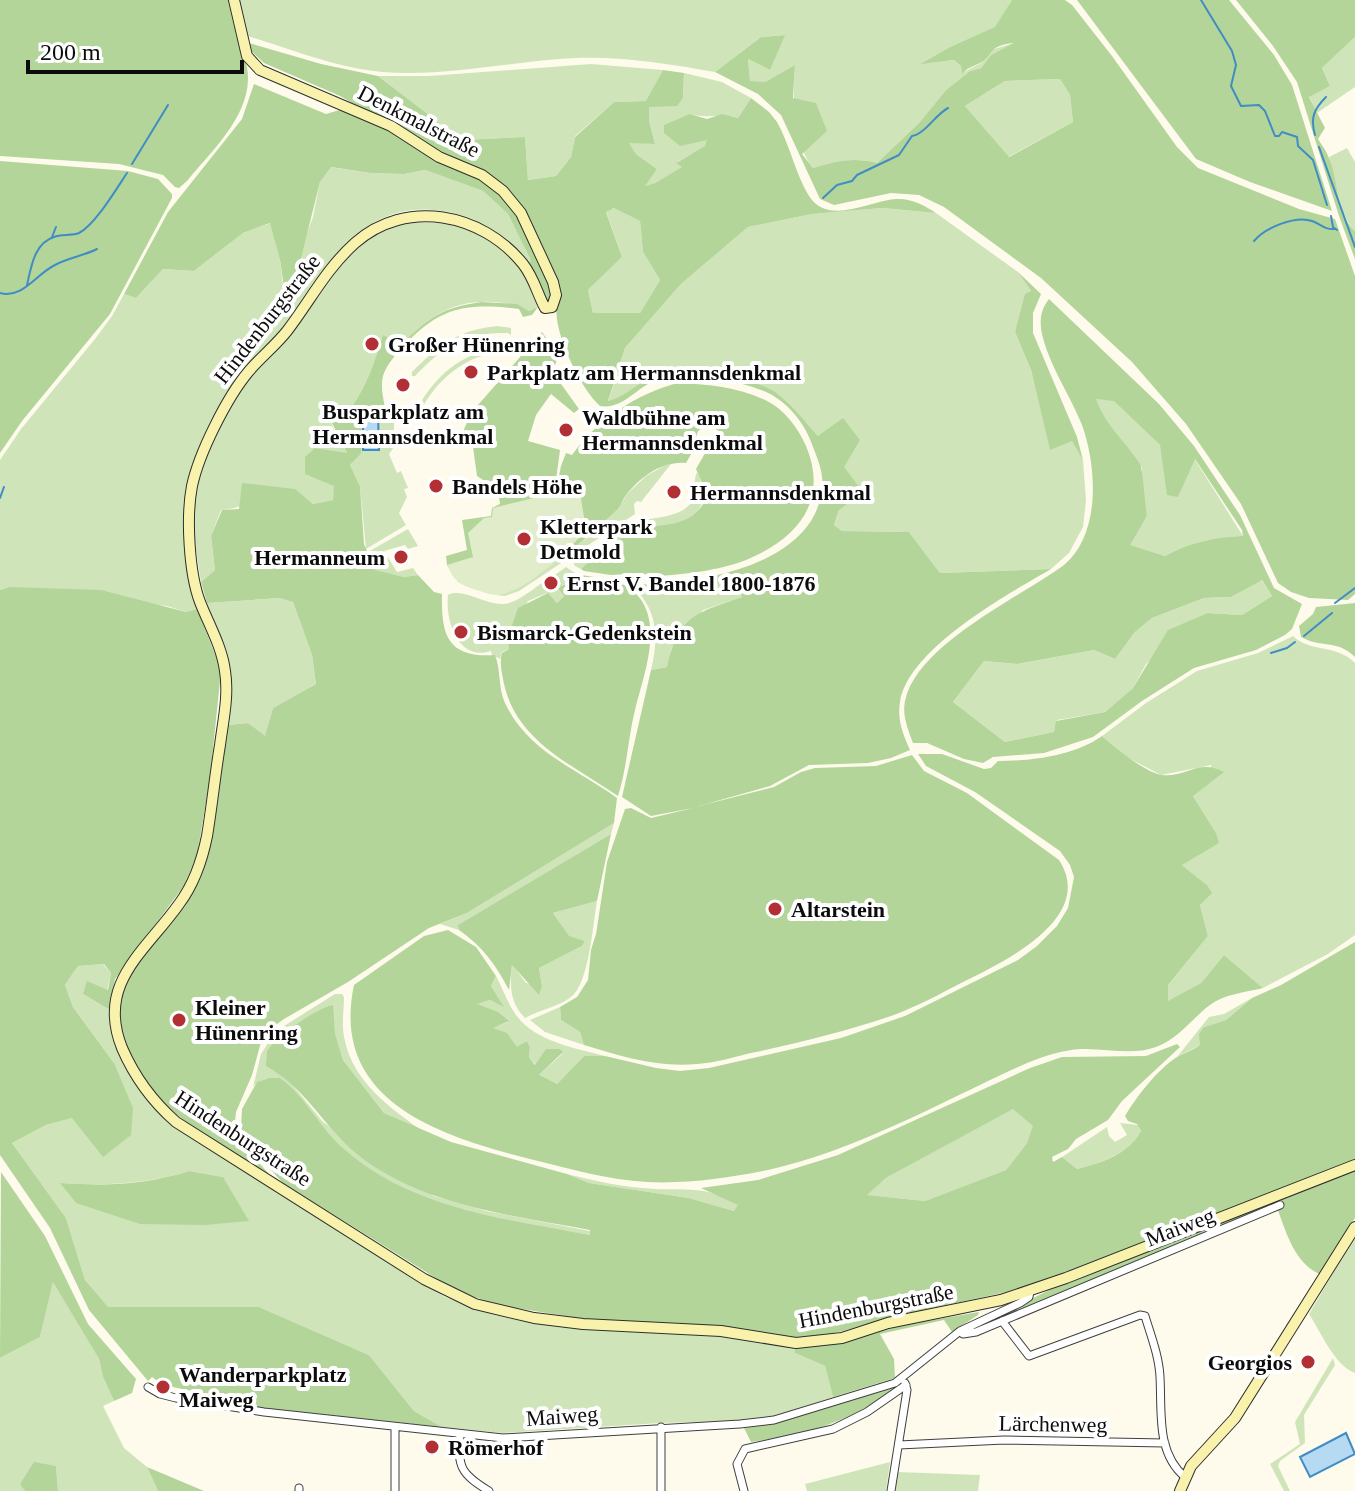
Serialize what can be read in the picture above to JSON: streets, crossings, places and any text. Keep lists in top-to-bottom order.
{
  "streets": {
    "main road": ["Denkmalstraße", "Hindenburgstraße"],
    "street": ["Maiweg", "Lärchenweg"]
  },
  "crossings": [
    ["Denkmalstraße", "Hindenburgstraße"],
    ["Hindenburgstraße", "Maiweg"]
  ],
  "places": [
    "Großer Hünenring",
    "Parkplatz am Hermannsdenkmal",
    "Busparkplatz am Hermannsdenkmal",
    "Waldbühne am Hermannsdenkmal",
    "Bandels Höhe",
    "Hermannsdenkmal",
    "Kletterpark Detmold",
    "Hermanneum",
    "Ernst V. Bandel 1800-1876",
    "Bismarck-Gedenkstein",
    "Altarstein",
    "Kleiner Hünenring",
    "Georgios",
    "Wanderparkplatz Maiweg",
    "Römerhof"
  ],
  "scale_bar": "200 m"
}
